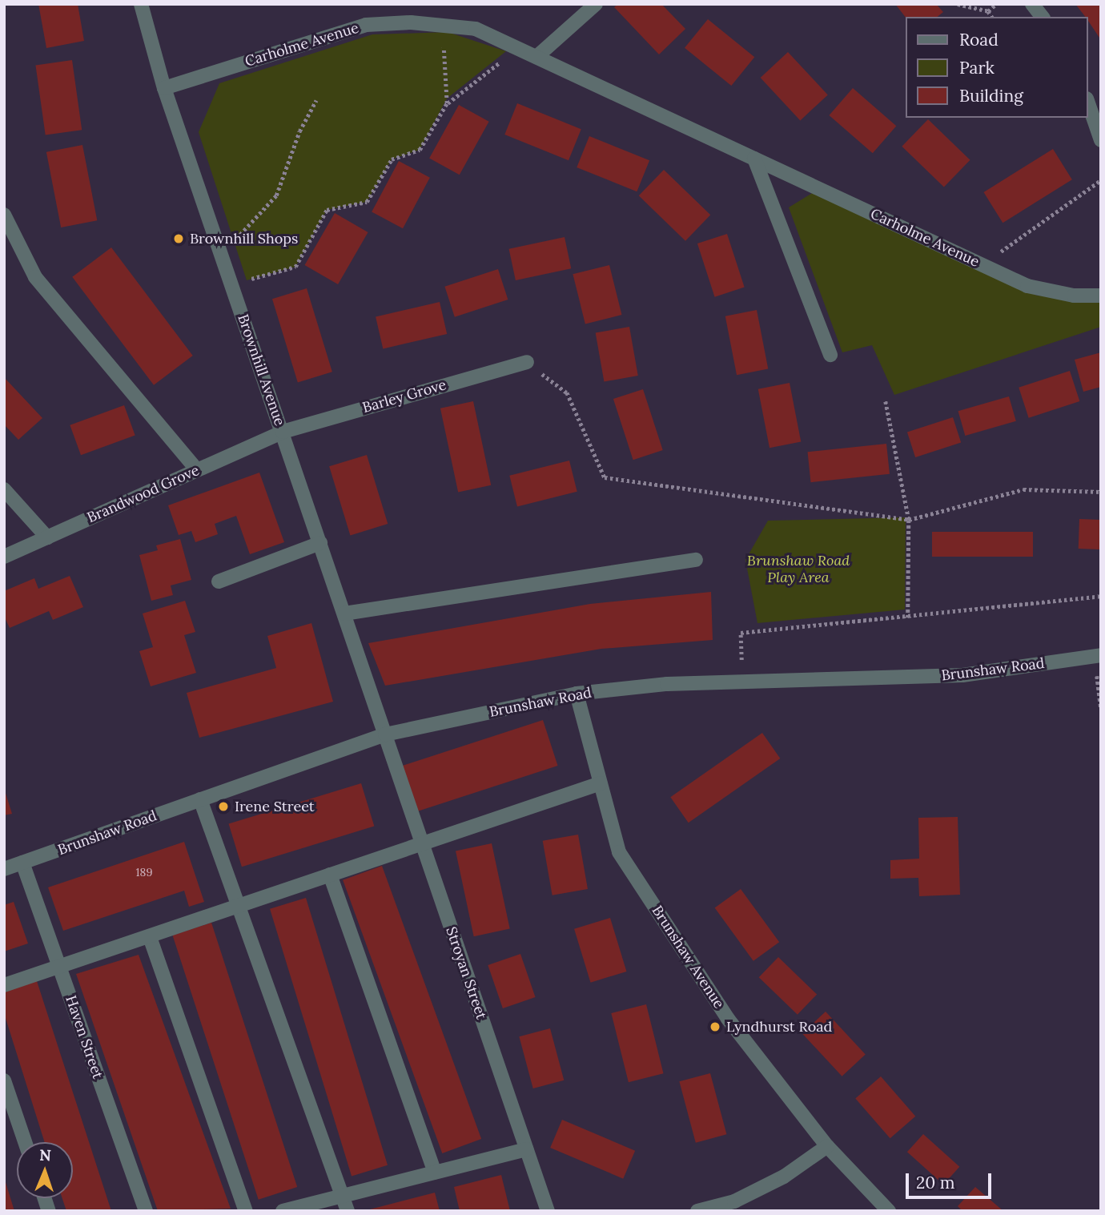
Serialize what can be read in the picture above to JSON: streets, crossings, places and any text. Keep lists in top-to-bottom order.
{
  "streets": {
    "street": [
      "Carholme Avenue",
      "Brownhill Avenue",
      "Barley Grove",
      "Brandwood Grove",
      "Brunshaw Road",
      "Brunshaw Avenue",
      "Stroyan Street",
      "Haven Street"
    ]
  },
  "crossings": [
    ["Carholme Avenue", "Brownhill Avenue"],
    ["Brownhill Avenue", "Barley Grove"],
    ["Brownhill Avenue", "Brandwood Grove"],
    ["Brownhill Avenue", "Brunshaw Road"],
    ["Brownhill Avenue", "Stroyan Street"],
    ["Barley Grove", "Brandwood Grove"],
    ["Brunshaw Road", "Brunshaw Avenue"],
    ["Brunshaw Road", "Stroyan Street"],
    ["Brunshaw Road", "Haven Street"]
  ],
  "parks": ["Brunshaw Road Play Area"],
  "places": ["Brownhill Shops", "Irene Street", "Lyndhurst Road"],
  "house_numbers": ["189"],
  "legend": ["Road", "Park", "Building"],
  "scale_bar": "20 m",
  "north": "top"
}
